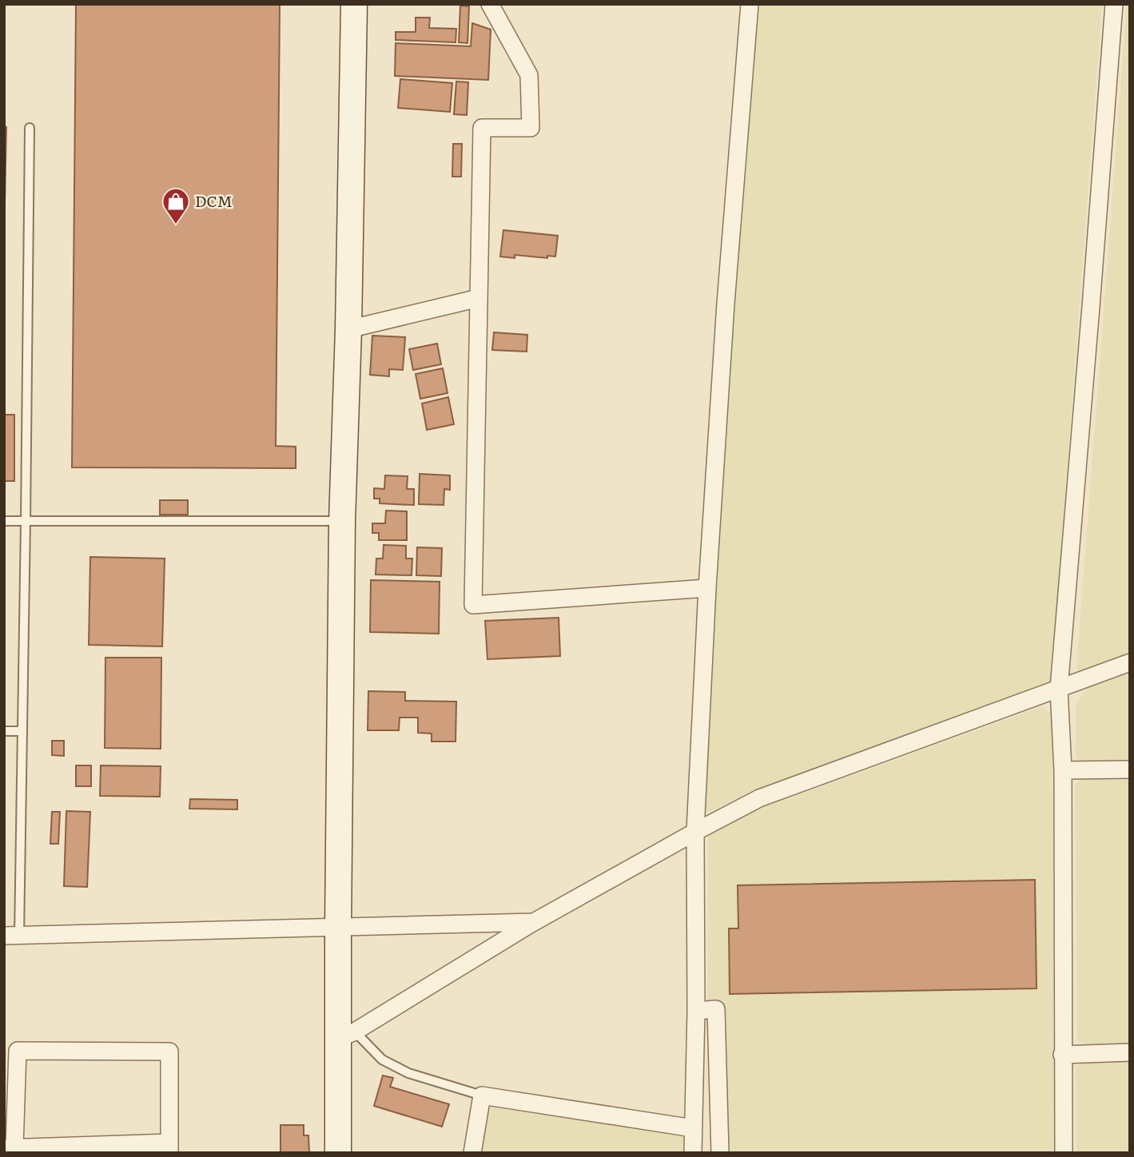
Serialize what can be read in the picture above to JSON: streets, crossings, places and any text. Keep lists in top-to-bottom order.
{
  "places": {
    "shop": ["DCM"]
  }
}
